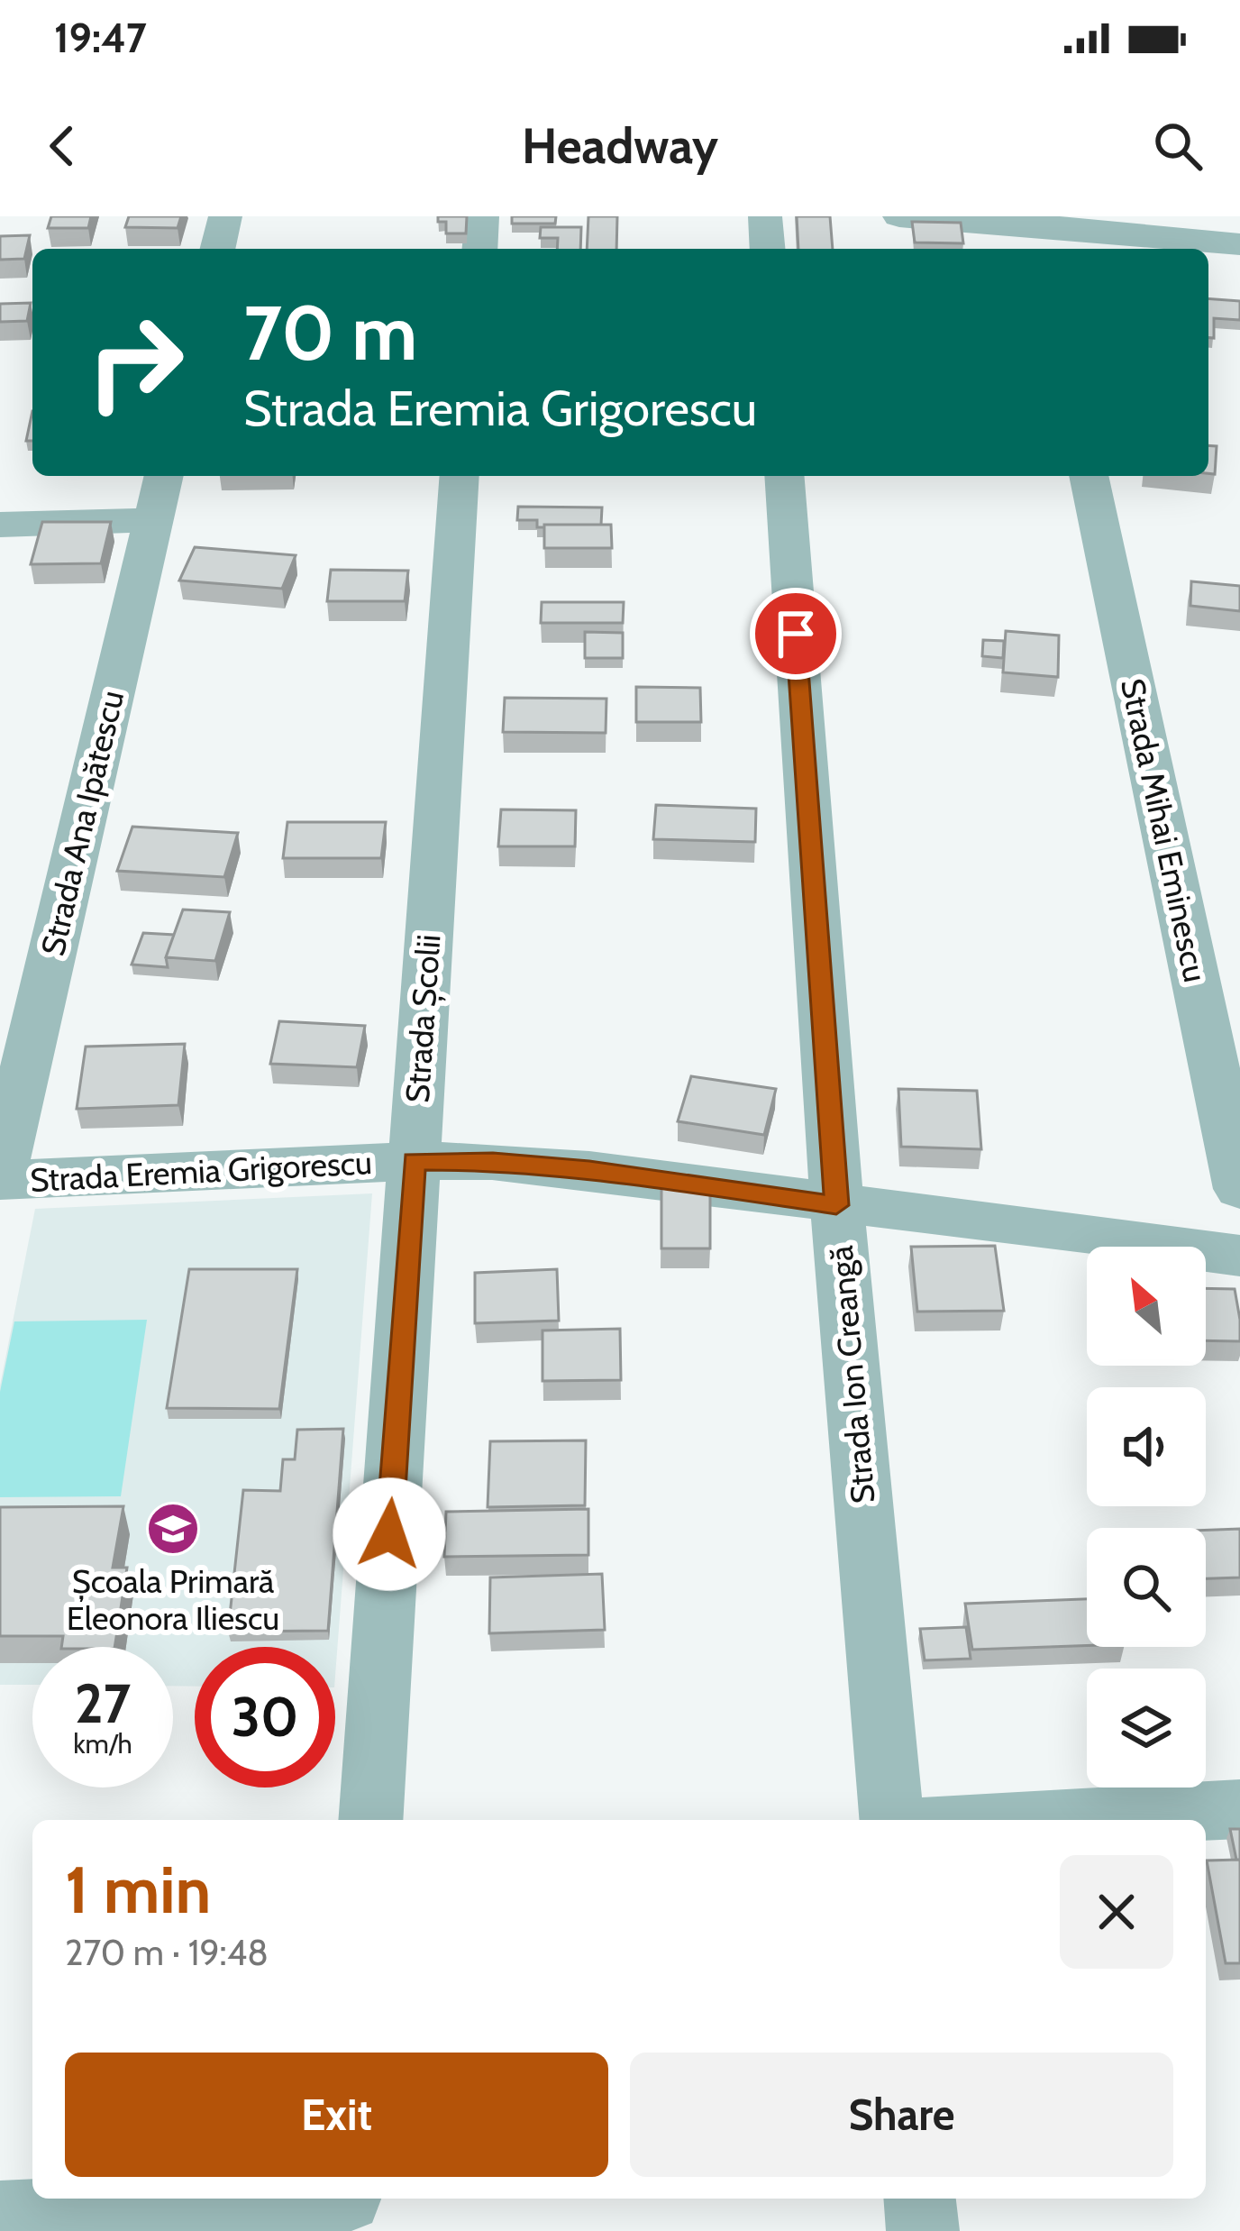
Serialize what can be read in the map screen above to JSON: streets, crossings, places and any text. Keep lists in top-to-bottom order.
{
  "streets": {
    "street": [
      "Strada Ana Ipătescu",
      "Strada Mihai Eminescu",
      "Strada Școlii",
      "Strada Eremia Grigorescu",
      "Strada Ion Creangă"
    ]
  },
  "crossings": [
    ["Strada Ana Ipătescu", "Strada Eremia Grigorescu"],
    ["Strada Școlii", "Strada Eremia Grigorescu"],
    ["Strada Eremia Grigorescu", "Strada Ion Creangă"]
  ],
  "places": {
    "school or university": ["Școala Primară Eleonora Iliescu"]
  },
  "north": "top left",
  "page": {
    "status": "19:47",
    "header": "Headway",
    "turn": ["70 m", "Strada Eremia Grigorescu"],
    "speed": "27 km/h",
    "limit": "30",
    "heading": ["1 min", "270 m · 19:48"],
    "buttons": ["Exit", "Share"]
  }
}
